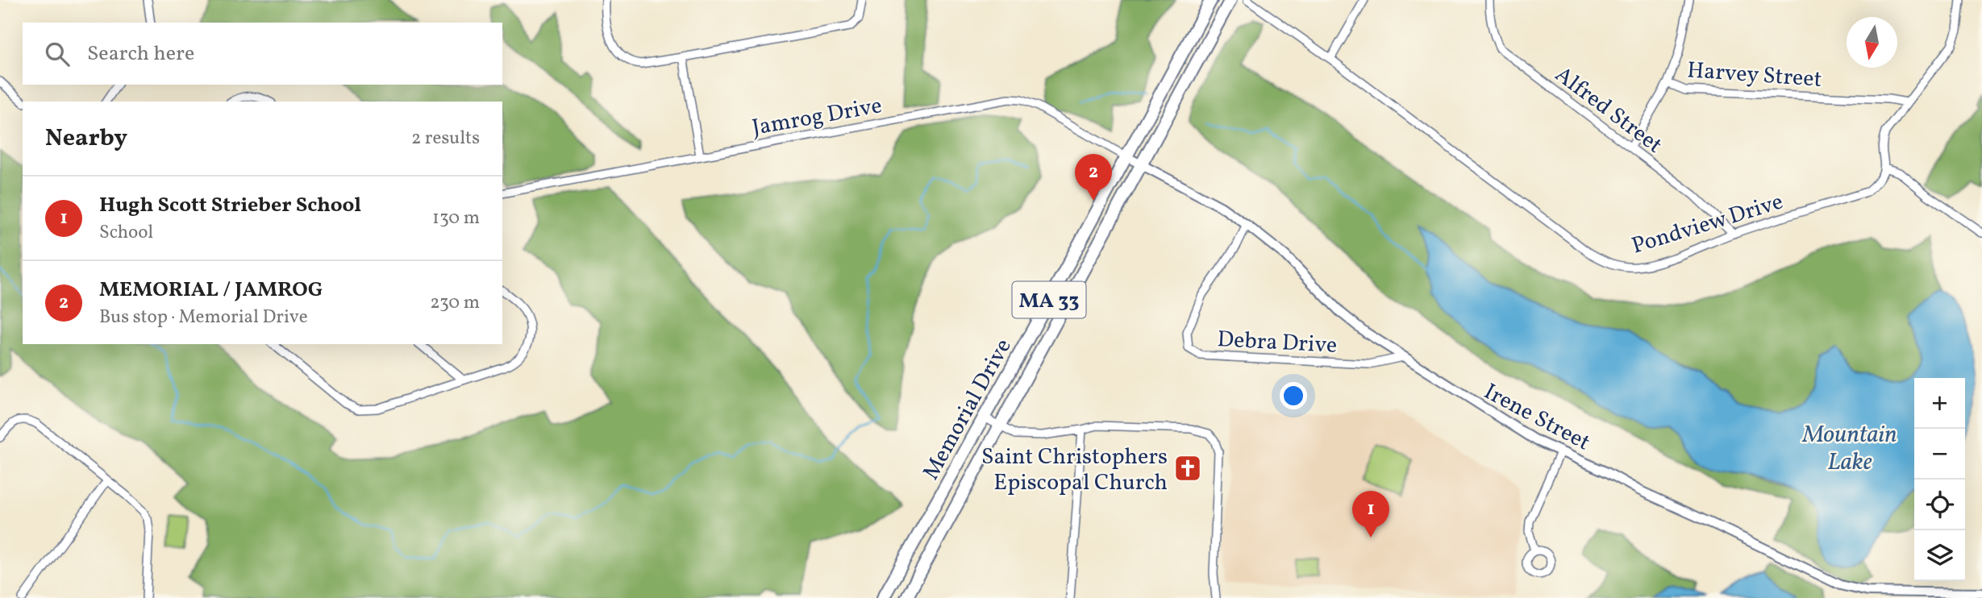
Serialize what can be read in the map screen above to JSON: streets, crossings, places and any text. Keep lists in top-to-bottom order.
{
  "streets": {
    "main road": ["MA 33", "Memorial Drive"],
    "street": [
      "Harvey Street",
      "Alfred Street",
      "Jamrog Drive",
      "Pondview Drive",
      "Debra Drive",
      "Irene Street"
    ]
  },
  "crossings": [
    ["Alfred Street", "Pondview Drive"],
    ["Jamrog Drive", "Memorial Drive"],
    ["Jamrog Drive", "Irene Street"],
    ["Debra Drive", "Irene Street"],
    ["Memorial Drive", "Irene Street"]
  ],
  "water": ["Mountain Lake"],
  "places": {
    "church": ["Saint Christophers Episcopal Church"]
  },
  "north": "bottom",
  "page": {
    "search": "Search here",
    "heading": ["Nearby", "2 results"],
    "pins": ["2", "1"],
    "list": [
      {
        "mark": "1",
        "name": "Hugh Scott Strieber School",
        "note": "School",
        "value": "130 m"
      },
      {
        "mark": "2",
        "name": "MEMORIAL / JAMROG",
        "note": "Bus stop · Memorial Drive",
        "value": "230 m"
      }
    ],
    "map_buttons": ["+", "−"]
  }
}
